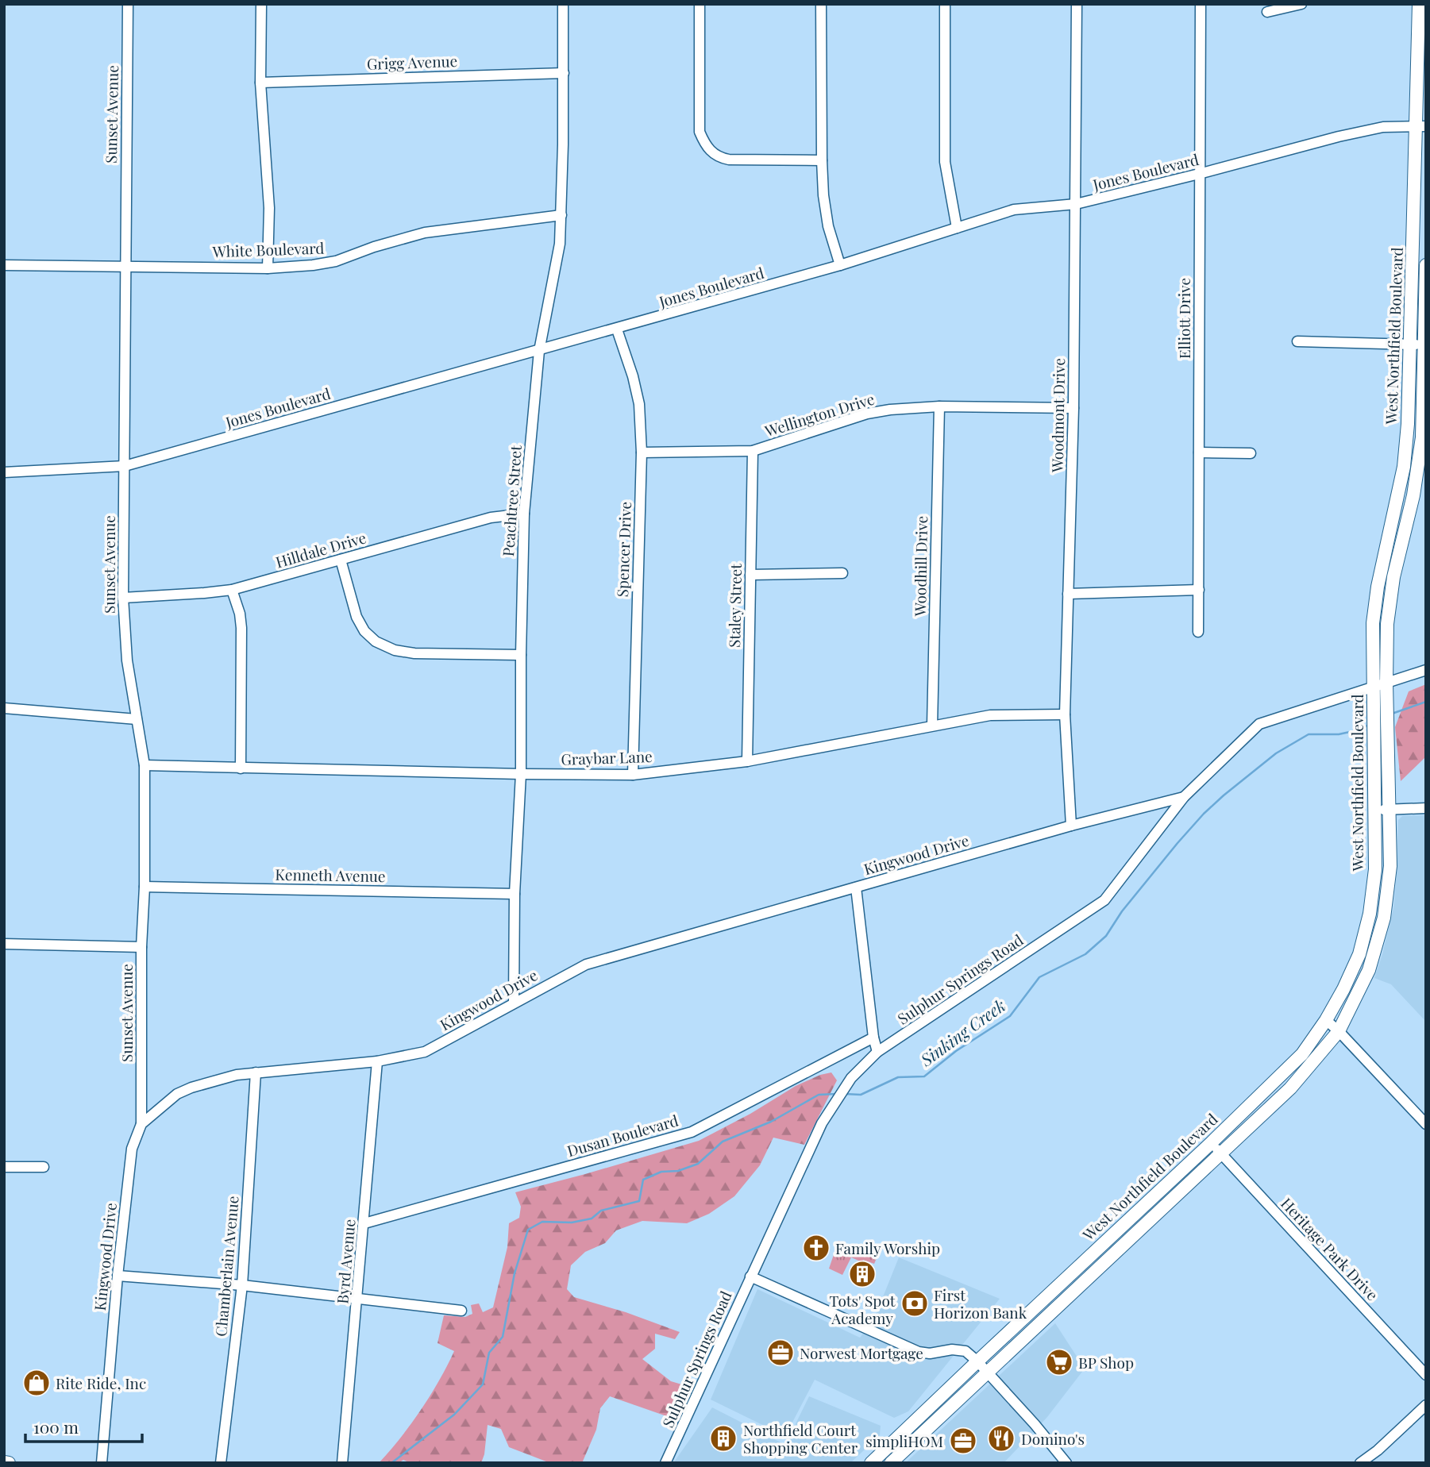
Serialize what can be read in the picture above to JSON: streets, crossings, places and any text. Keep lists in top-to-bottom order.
{
  "streets": {
    "main road": ["West Northfield Boulevard"],
    "street": [
      "Grigg Avenue",
      "Sunset Avenue",
      "Jones Boulevard",
      "White Boulevard",
      "Elliott Drive",
      "Wellington Drive",
      "Woodmont Drive",
      "Peachtree Street",
      "Hilldale Drive",
      "Spencer Drive",
      "Woodhill Drive",
      "Staley Street",
      "Graybar Lane",
      "Kingwood Drive",
      "Kenneth Avenue",
      "Sulphur Springs Road",
      "Dusan Boulevard",
      "Heritage Park Drive",
      "Byrd Avenue",
      "Chamberlain Avenue"
    ]
  },
  "crossings": [
    ["Grigg Avenue", "Peachtree Street"],
    ["Sunset Avenue", "Jones Boulevard"],
    ["Sunset Avenue", "White Boulevard"],
    ["Sunset Avenue", "Hilldale Drive"],
    ["Sunset Avenue", "Graybar Lane"],
    ["Sunset Avenue", "Kingwood Drive"],
    ["Sunset Avenue", "Kenneth Avenue"],
    ["Jones Boulevard", "Elliott Drive"],
    ["Jones Boulevard", "West Northfield Boulevard"],
    ["Jones Boulevard", "Woodmont Drive"],
    ["Jones Boulevard", "Peachtree Street"],
    ["Jones Boulevard", "Spencer Drive"],
    ["White Boulevard", "Peachtree Street"],
    ["West Northfield Boulevard", "Sulphur Springs Road"],
    ["West Northfield Boulevard", "Heritage Park Drive"],
    ["Wellington Drive", "Woodmont Drive"],
    ["Wellington Drive", "Spencer Drive"],
    ["Wellington Drive", "Woodhill Drive"],
    ["Wellington Drive", "Staley Street"],
    ["Woodmont Drive", "Graybar Lane"],
    ["Woodmont Drive", "Kingwood Drive"],
    ["Peachtree Street", "Hilldale Drive"],
    ["Peachtree Street", "Graybar Lane"],
    ["Peachtree Street", "Kingwood Drive"],
    ["Peachtree Street", "Kenneth Avenue"],
    ["Spencer Drive", "Graybar Lane"],
    ["Woodhill Drive", "Graybar Lane"],
    ["Staley Street", "Graybar Lane"],
    ["Kingwood Drive", "Sulphur Springs Road"],
    ["Kingwood Drive", "Byrd Avenue"],
    ["Kingwood Drive", "Chamberlain Avenue"],
    ["Dusan Boulevard", "Byrd Avenue"]
  ],
  "water": ["Sinking Creek"],
  "places": {
    "church": ["Family Worship"],
    "building": ["Tots' Spot Academy", "Northfield Court Shopping Center"],
    "bank": ["First Horizon Bank"],
    "office": ["Norwest Mortgage", "simpliHOM"],
    "supermarket": ["BP Shop"],
    "shop": ["Rite Ride, Inc"],
    "restaurant": ["Domino's"]
  },
  "scale_bar": "100 m"
}
